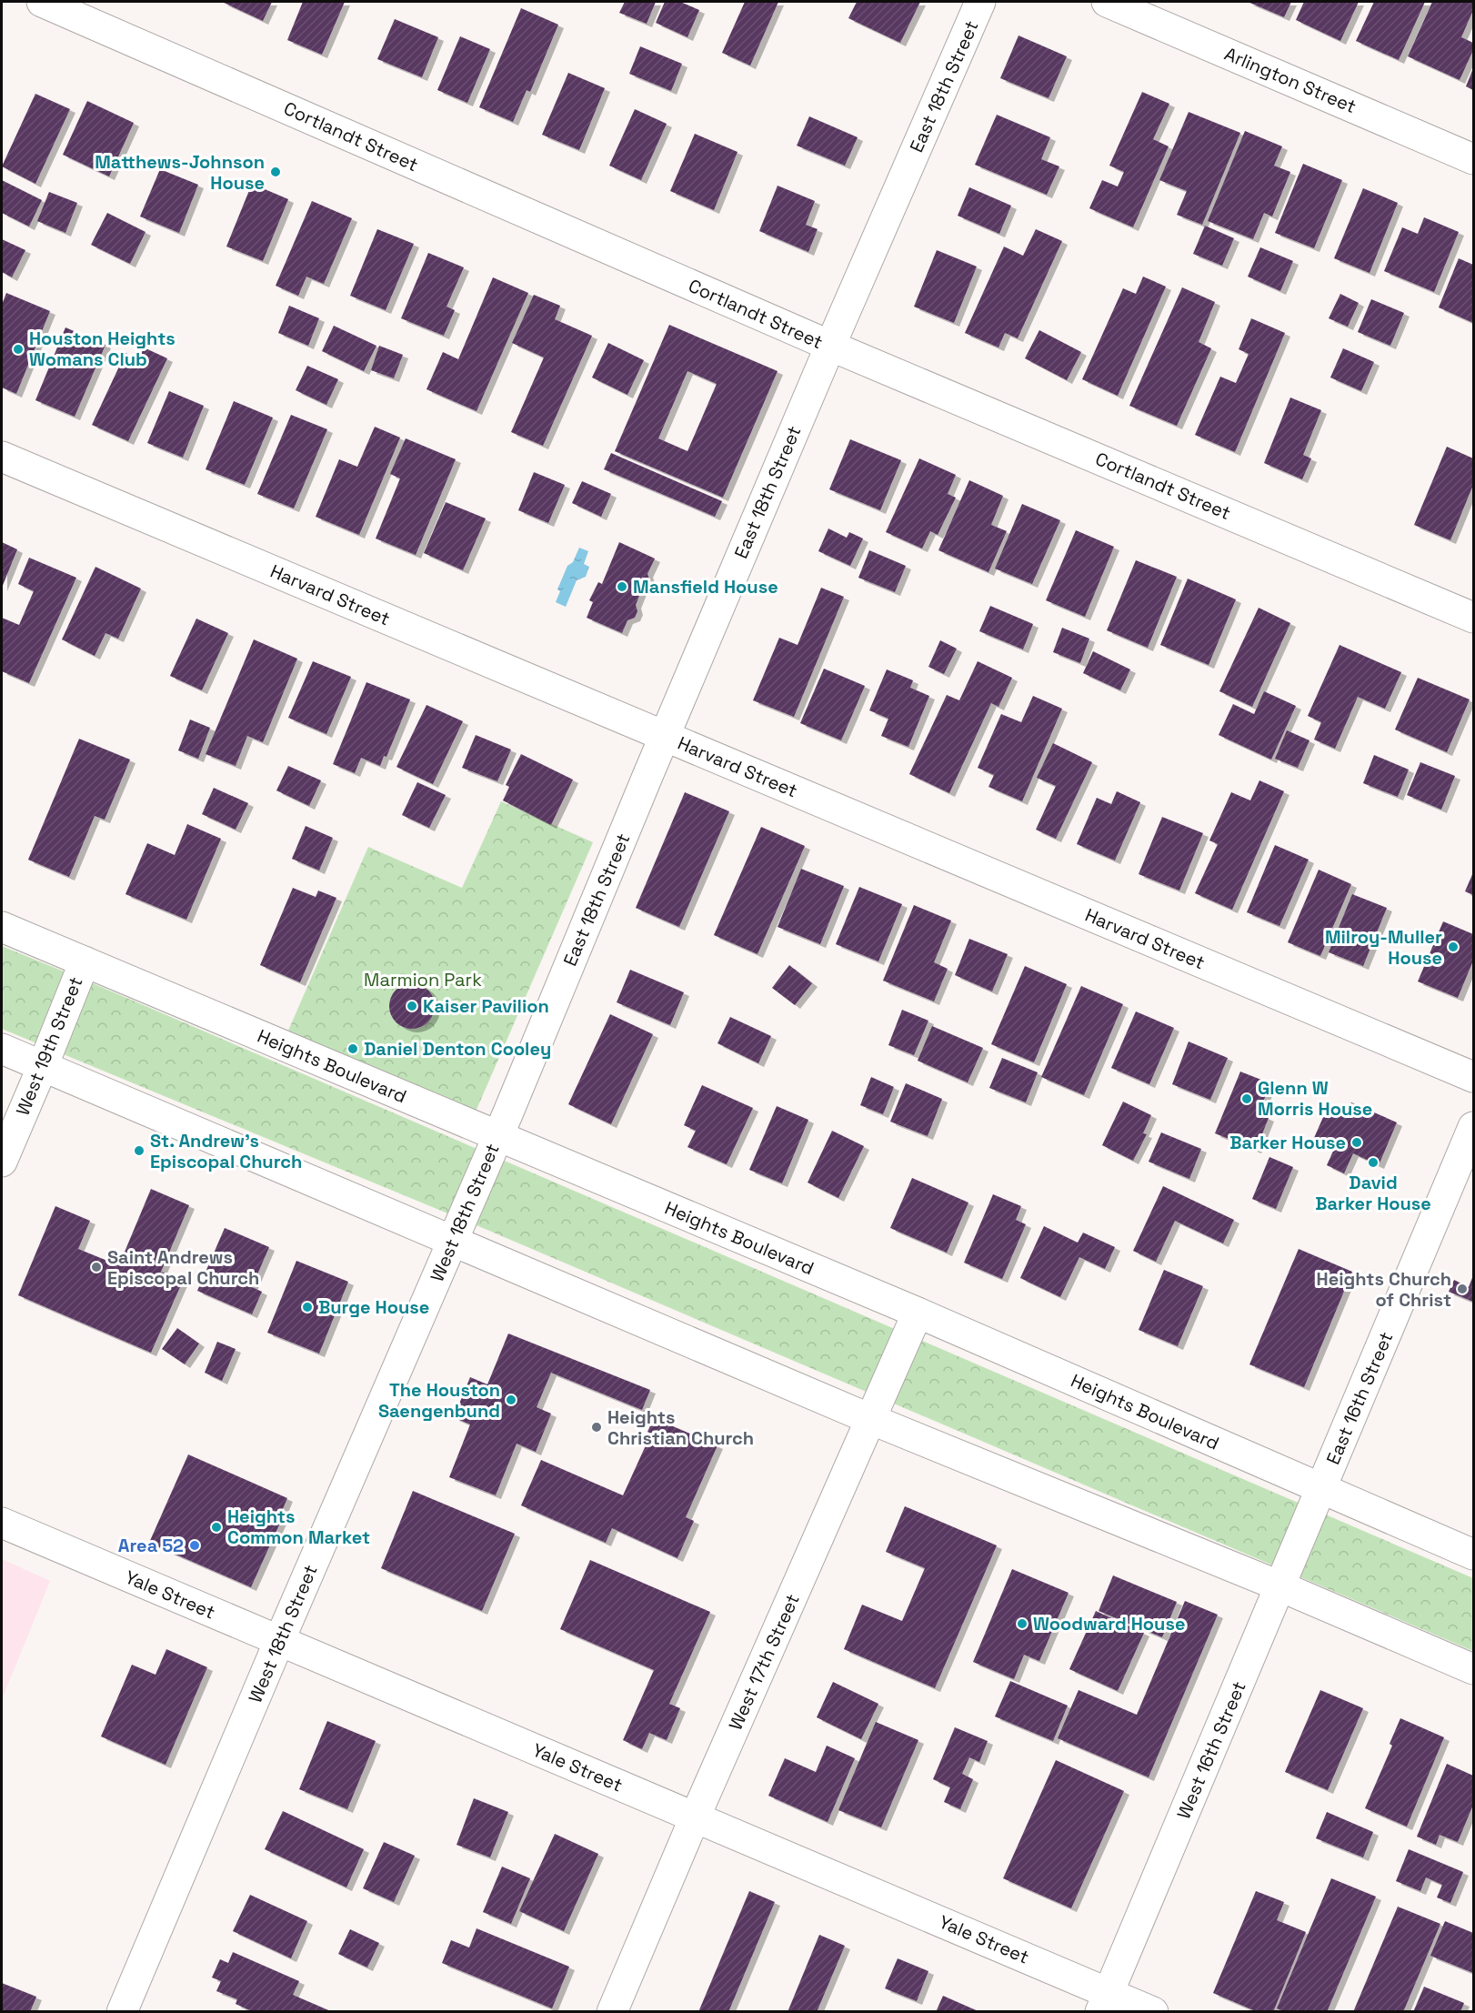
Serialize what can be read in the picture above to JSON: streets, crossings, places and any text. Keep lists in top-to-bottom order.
{
  "streets": {
    "street": [
      "Arlington Street",
      "East 18th Street",
      "Cortlandt Street",
      "Harvard Street",
      "West 19th Street",
      "Heights Boulevard",
      "West 18th Street",
      "East 16th Street",
      "Yale Street",
      "West 17th Street",
      "West 16th Street"
    ]
  },
  "crossings": [
    ["East 18th Street", "Cortlandt Street"],
    ["East 18th Street", "Harvard Street"],
    ["East 18th Street", "Heights Boulevard"],
    ["East 18th Street", "West 18th Street"],
    ["West 19th Street", "Heights Boulevard"],
    ["Heights Boulevard", "West 18th Street"],
    ["Heights Boulevard", "East 16th Street"],
    ["Heights Boulevard", "West 17th Street"],
    ["Heights Boulevard", "West 16th Street"],
    ["West 18th Street", "Yale Street"],
    ["East 16th Street", "West 16th Street"],
    ["Yale Street", "West 17th Street"],
    ["Yale Street", "West 16th Street"]
  ],
  "parks": ["Marmion Park"],
  "places": [
    "Matthews-Johnson House",
    "Houston Heights Womans Club",
    "Mansfield House",
    "Milroy-Muller House",
    "Kaiser Pavilion",
    "Daniel Denton Cooley",
    "Glenn W Morris House",
    "Barker House",
    "St. Andrew's Episcopal Church",
    "David Barker House",
    "Saint Andrews Episcopal Church",
    "Heights Church of Christ",
    "Burge House",
    "The Houston Saengenbund",
    "Heights Christian Church",
    "Heights Common Market",
    "Area 52",
    "Woodward House"
  ]
}
